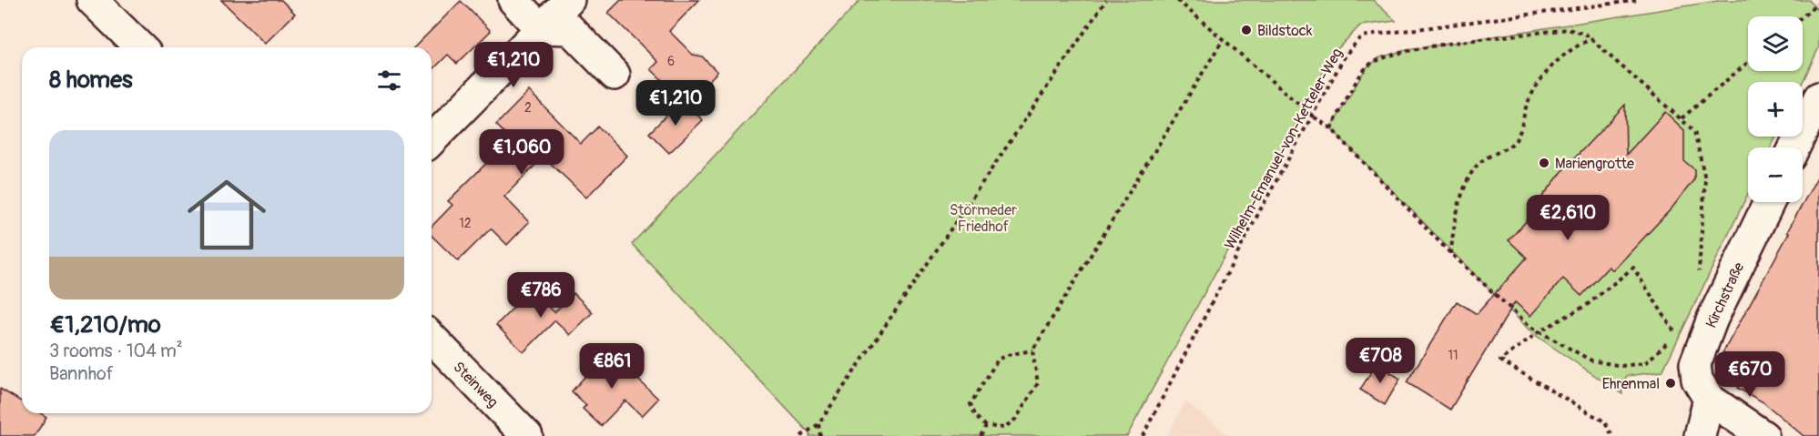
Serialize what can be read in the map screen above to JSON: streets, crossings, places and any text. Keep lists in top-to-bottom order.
{
  "streets": {
    "street": ["Kirchstraße", "Steinweg"],
    "path": ["Wilhelm-Emanuel-von-Ketteler-Weg"]
  },
  "parks": ["Störmeder Friedhof"],
  "places": ["Bildstock", "Mariengrotte", "Ehrenmal"],
  "house_numbers": [
    "6",
    "2",
    "12",
    "11"
  ],
  "page": {
    "map_buttons": ["+", "−"],
    "price": [
      "€1,210",
      "€1,210",
      "€1,060",
      "€2,610",
      "€786",
      "€708",
      "€861",
      "€670"
    ],
    "heading": "8 homes",
    "list": [
      {
        "name": "€1,210/mo",
        "note": "3 rooms · 104 m² · Bannhof"
      }
    ]
  }
}
